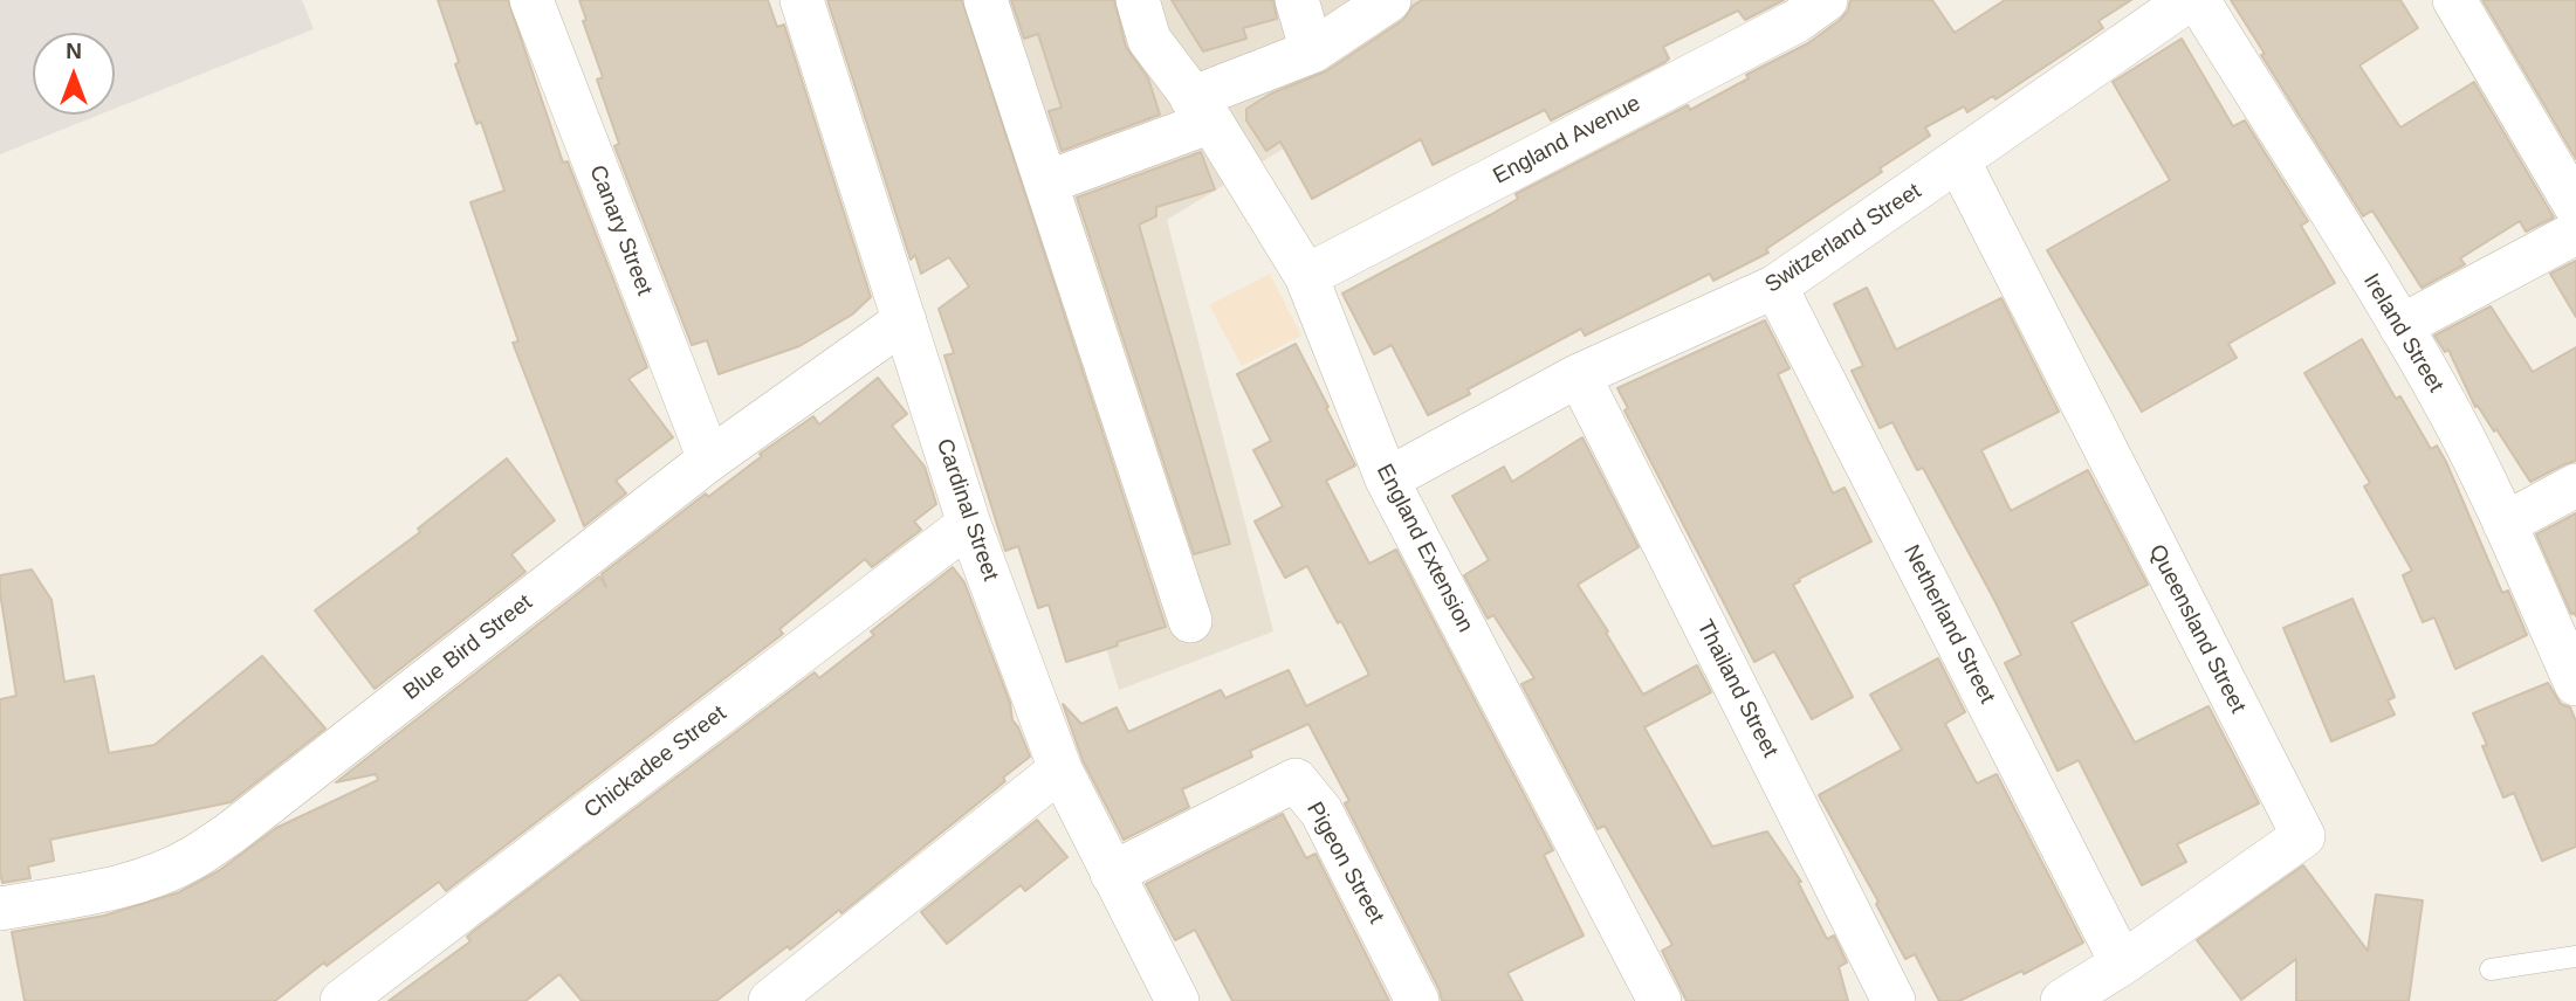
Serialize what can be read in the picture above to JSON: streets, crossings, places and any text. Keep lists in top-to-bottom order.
{
  "streets": {
    "street": [
      "England Avenue",
      "Canary Street",
      "Switzerland Street",
      "Ireland Street",
      "Cardinal Street",
      "England Extension",
      "Netherland Street",
      "Queensland Street",
      "Blue Bird Street",
      "Thailand Street",
      "Chickadee Street",
      "Pigeon Street"
    ]
  },
  "crossings": [
    ["England Avenue", "England Extension"],
    ["Canary Street", "Blue Bird Street"],
    ["Switzerland Street", "England Extension"],
    ["Switzerland Street", "Netherland Street"],
    ["Switzerland Street", "Queensland Street"],
    ["Switzerland Street", "Thailand Street"],
    ["Cardinal Street", "Blue Bird Street"],
    ["Cardinal Street", "Chickadee Street"],
    ["Cardinal Street", "Pigeon Street"],
    ["Netherland Street", "Queensland Street"]
  ],
  "north": "top"
}
